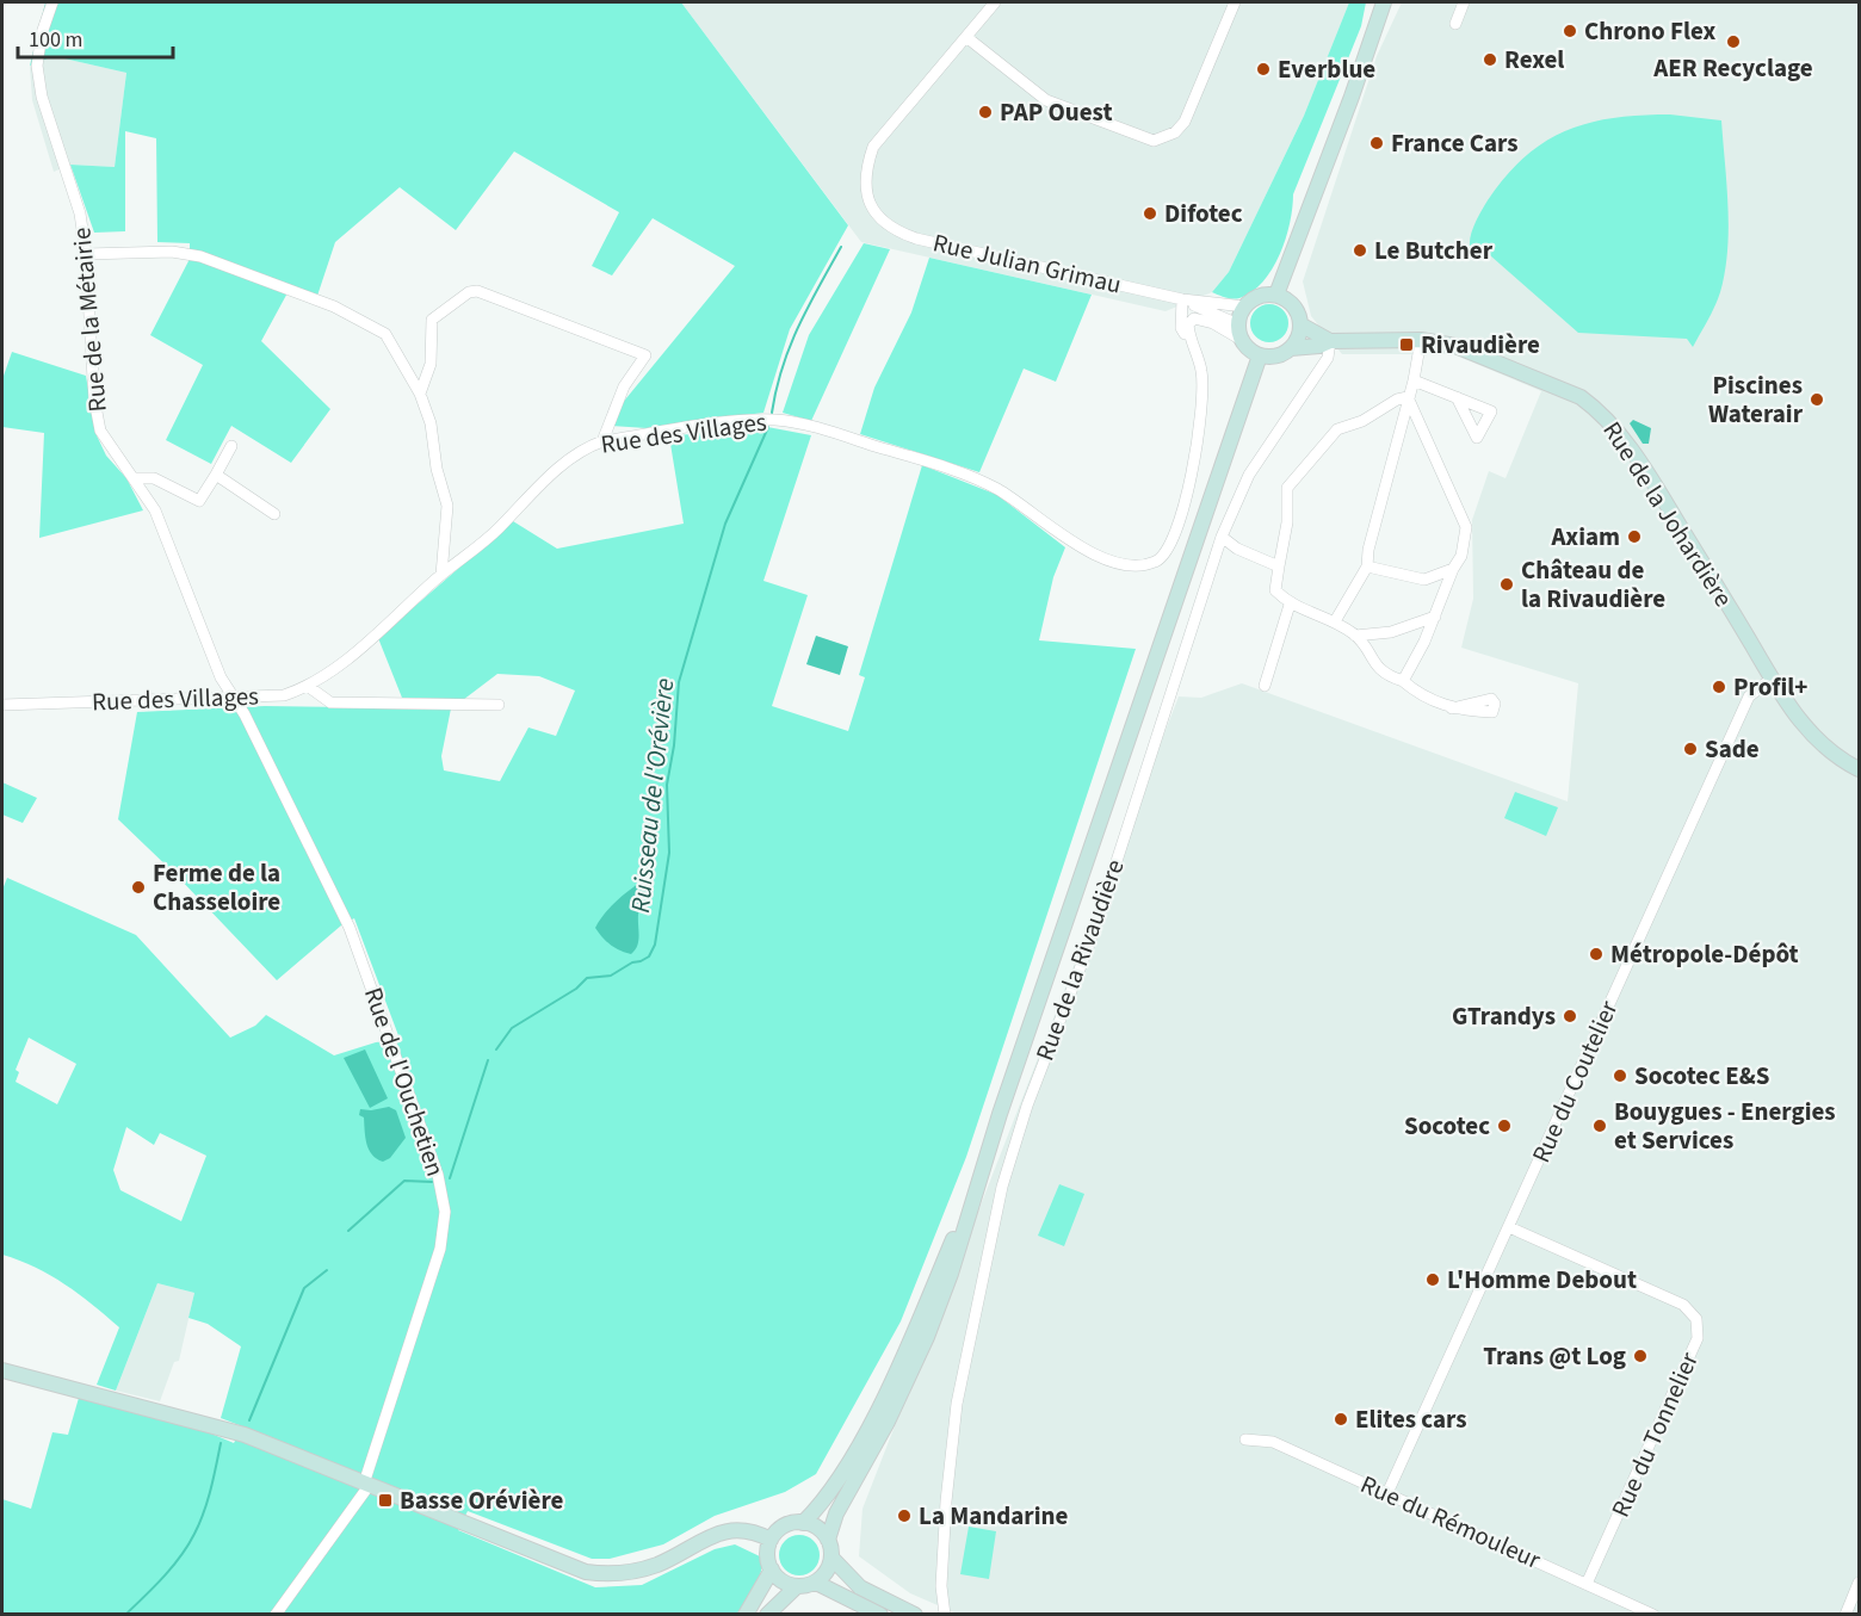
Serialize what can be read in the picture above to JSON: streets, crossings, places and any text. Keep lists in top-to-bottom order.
{
  "streets": {
    "main road": ["Rue de la Johardière"],
    "street": [
      "Rue Julian Grimau",
      "Rue de la Métairie",
      "Rue des Villages",
      "Rue de la Rivaudière",
      "Rue de l'Ouchetien",
      "Rue du Coutelier",
      "Rue du Tonnelier",
      "Rue du Rémouleur"
    ]
  },
  "crossings": [
    ["Rue Julian Grimau", "Rue des Villages"],
    ["Rue Julian Grimau", "Rue de la Johardière"],
    ["Rue de la Métairie", "Rue des Villages"],
    ["Rue de la Métairie", "Rue de l'Ouchetien"],
    ["Rue des Villages", "Rue de l'Ouchetien"],
    ["Rue de la Johardière", "Rue de la Rivaudière"],
    ["Rue de la Johardière", "Rue du Coutelier"],
    ["Rue du Coutelier", "Rue du Tonnelier"],
    ["Rue du Coutelier", "Rue du Rémouleur"],
    ["Rue du Tonnelier", "Rue du Rémouleur"]
  ],
  "water": ["Ruisseau de l'Orévière"],
  "places": {
    "other": [
      "Chrono Flex",
      "AER Recyclage",
      "Rexel",
      "Everblue",
      "PAP Ouest",
      "France Cars",
      "Difotec",
      "Le Butcher",
      "Piscines Waterair",
      "Axiam",
      "Château de la Rivaudière",
      "Profil+",
      "Sade",
      "Ferme de la Chasseloire",
      "Métropole-Dépôt",
      "GTrandys",
      "Socotec E&S",
      "Socotec",
      "Bouygues - Energies et Services",
      "L'Homme Debout",
      "Trans @t Log",
      "Elites cars",
      "La Mandarine"
    ],
    "transit": ["Rivaudière", "Basse Orévière"]
  },
  "scale_bar": "100 m"
}
